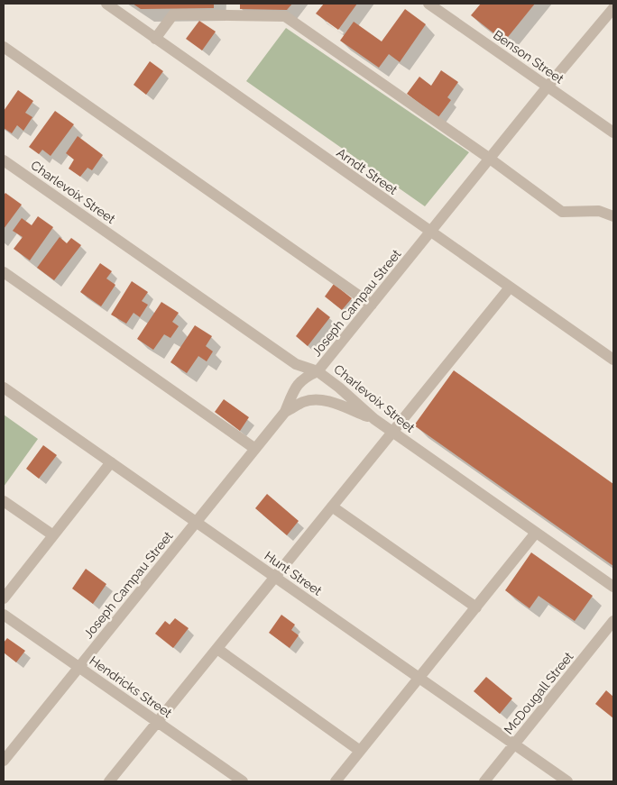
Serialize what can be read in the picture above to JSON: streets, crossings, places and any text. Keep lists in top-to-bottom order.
{
  "streets": {
    "street": [
      "Benson Street",
      "Arndt Street",
      "Charlevoix Street",
      "Joseph Campau Street",
      "Hunt Street",
      "Hendricks Street",
      "McDougall Street"
    ]
  },
  "crossings": [
    ["Benson Street", "Joseph Campau Street"],
    ["Arndt Street", "Joseph Campau Street"],
    ["Charlevoix Street", "Joseph Campau Street"],
    ["Joseph Campau Street", "Hunt Street"],
    ["Joseph Campau Street", "Hendricks Street"],
    ["Hunt Street", "McDougall Street"]
  ]
}
